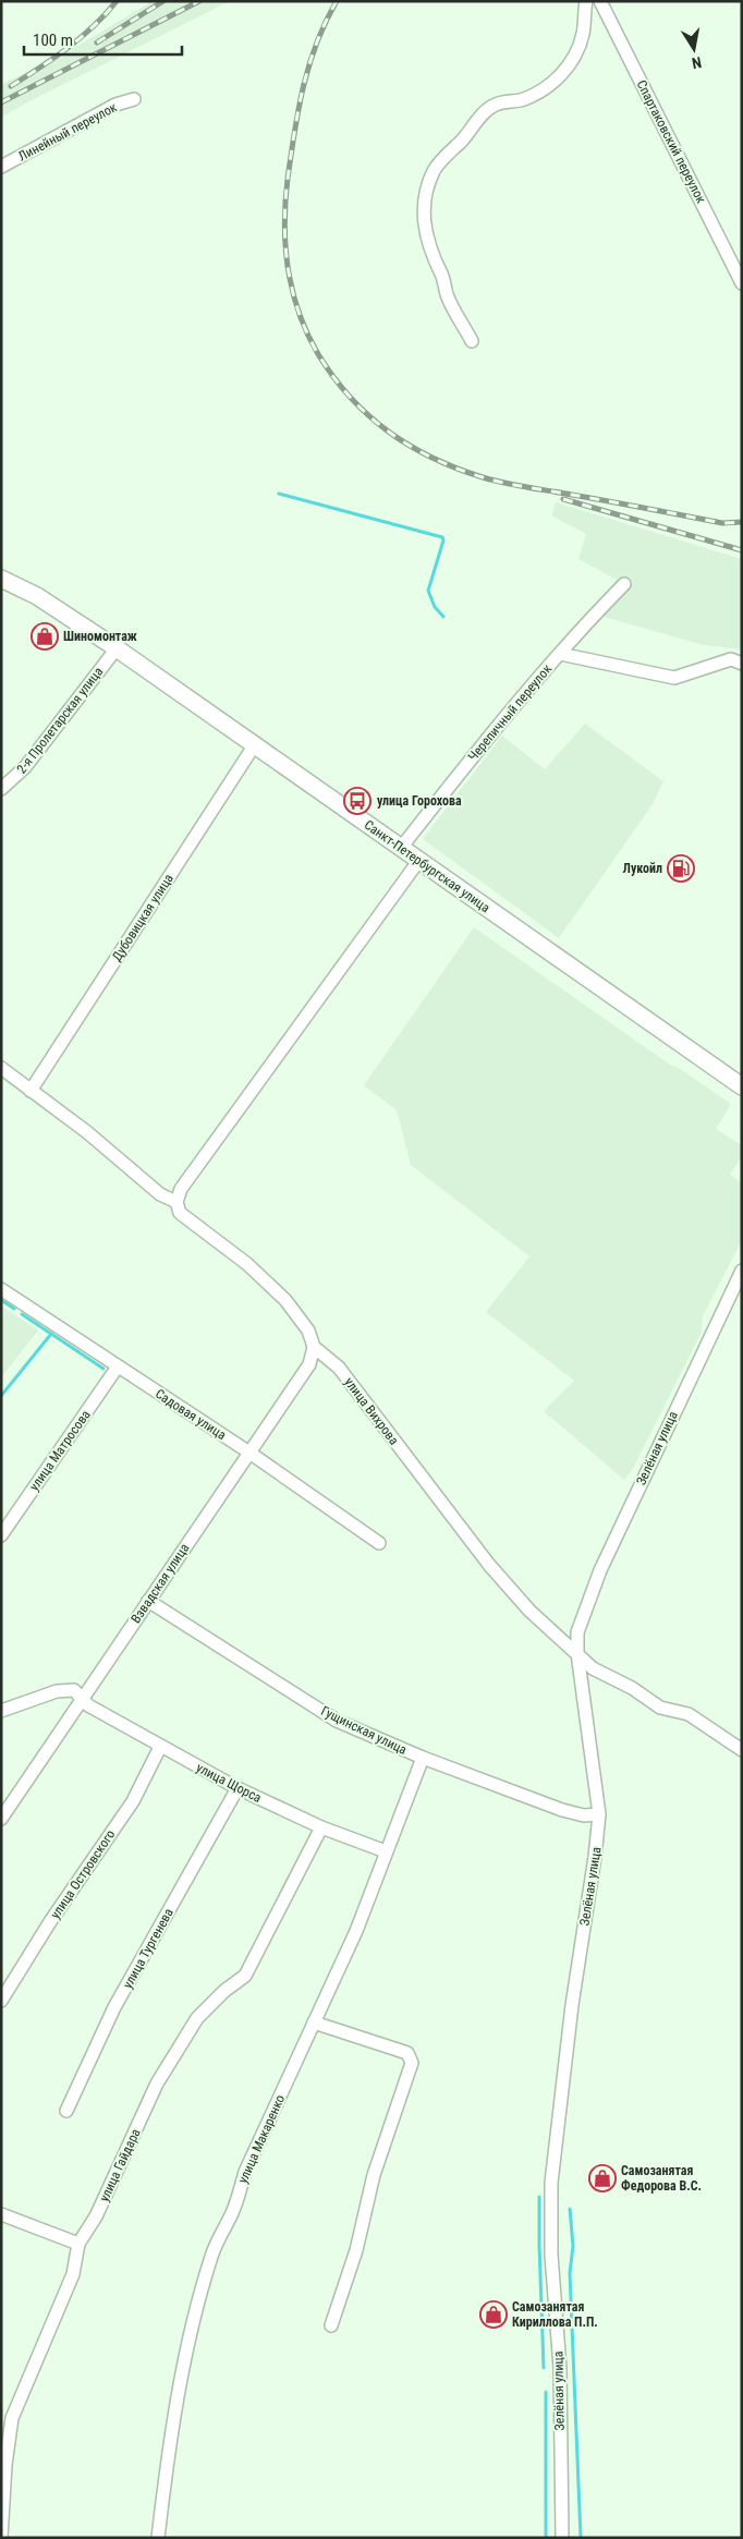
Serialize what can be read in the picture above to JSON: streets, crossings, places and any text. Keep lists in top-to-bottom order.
{
  "streets": {
    "main road": ["Санкт-Петербургская улица"],
    "street": [
      "Линейный переулок",
      "Спартаковский переулок",
      "Черепичный переулок",
      "2-я Пролетарская улица",
      "Дубовицкая улица",
      "улица Вихрова",
      "Садовая улица",
      "Зелёная улица",
      "улица Матросова",
      "Взвадская улица",
      "Гущинская улица",
      "улица Щорса",
      "улица Островского",
      "улица Тургенева",
      "улица Макаренко",
      "улица Гайдара"
    ]
  },
  "crossings": [
    ["Черепичный переулок", "Санкт-Петербургская улица"],
    ["2-я Пролетарская улица", "Санкт-Петербургская улица"],
    ["Санкт-Петербургская улица", "Дубовицкая улица"],
    ["Дубовицкая улица", "улица Вихрова"],
    ["улица Вихрова", "Зелёная улица"],
    ["улица Вихрова", "Взвадская улица"],
    ["Садовая улица", "улица Матросова"],
    ["Садовая улица", "Взвадская улица"],
    ["Зелёная улица", "Гущинская улица"],
    ["Взвадская улица", "Гущинская улица"],
    ["Взвадская улица", "улица Щорса"],
    ["Гущинская улица", "улица Макаренко"],
    ["улица Щорса", "улица Островского"],
    ["улица Щорса", "улица Тургенева"],
    ["улица Щорса", "улица Макаренко"],
    ["улица Щорса", "улица Гайдара"]
  ],
  "places": {
    "shop": ["Шиномонтаж", "Самозанятая Федорова В.С.", "Самозанятая Кириллова П.П."],
    "bus stop": ["улица Горохова"],
    "fuel station": ["Лукойл"]
  },
  "scale_bar": "100 m",
  "north": "bottom"
}
